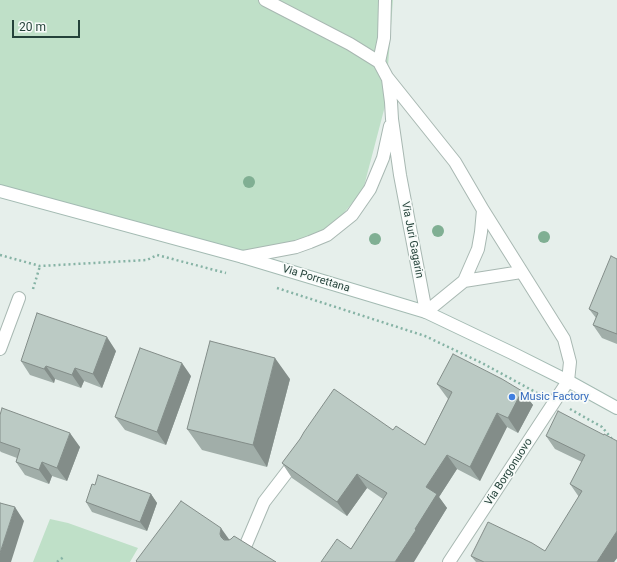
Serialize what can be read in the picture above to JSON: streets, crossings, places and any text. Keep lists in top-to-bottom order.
{
  "streets": {
    "street": ["Via Juri Gagarin", "Via Porrettana", "Via Borgonuovo"]
  },
  "crossings": [
    ["Via Juri Gagarin", "Via Porrettana"],
    ["Via Juri Gagarin", "Via Borgonuovo"],
    ["Via Porrettana", "Via Borgonuovo"]
  ],
  "places": ["Music Factory"],
  "scale_bar": "20 m"
}
